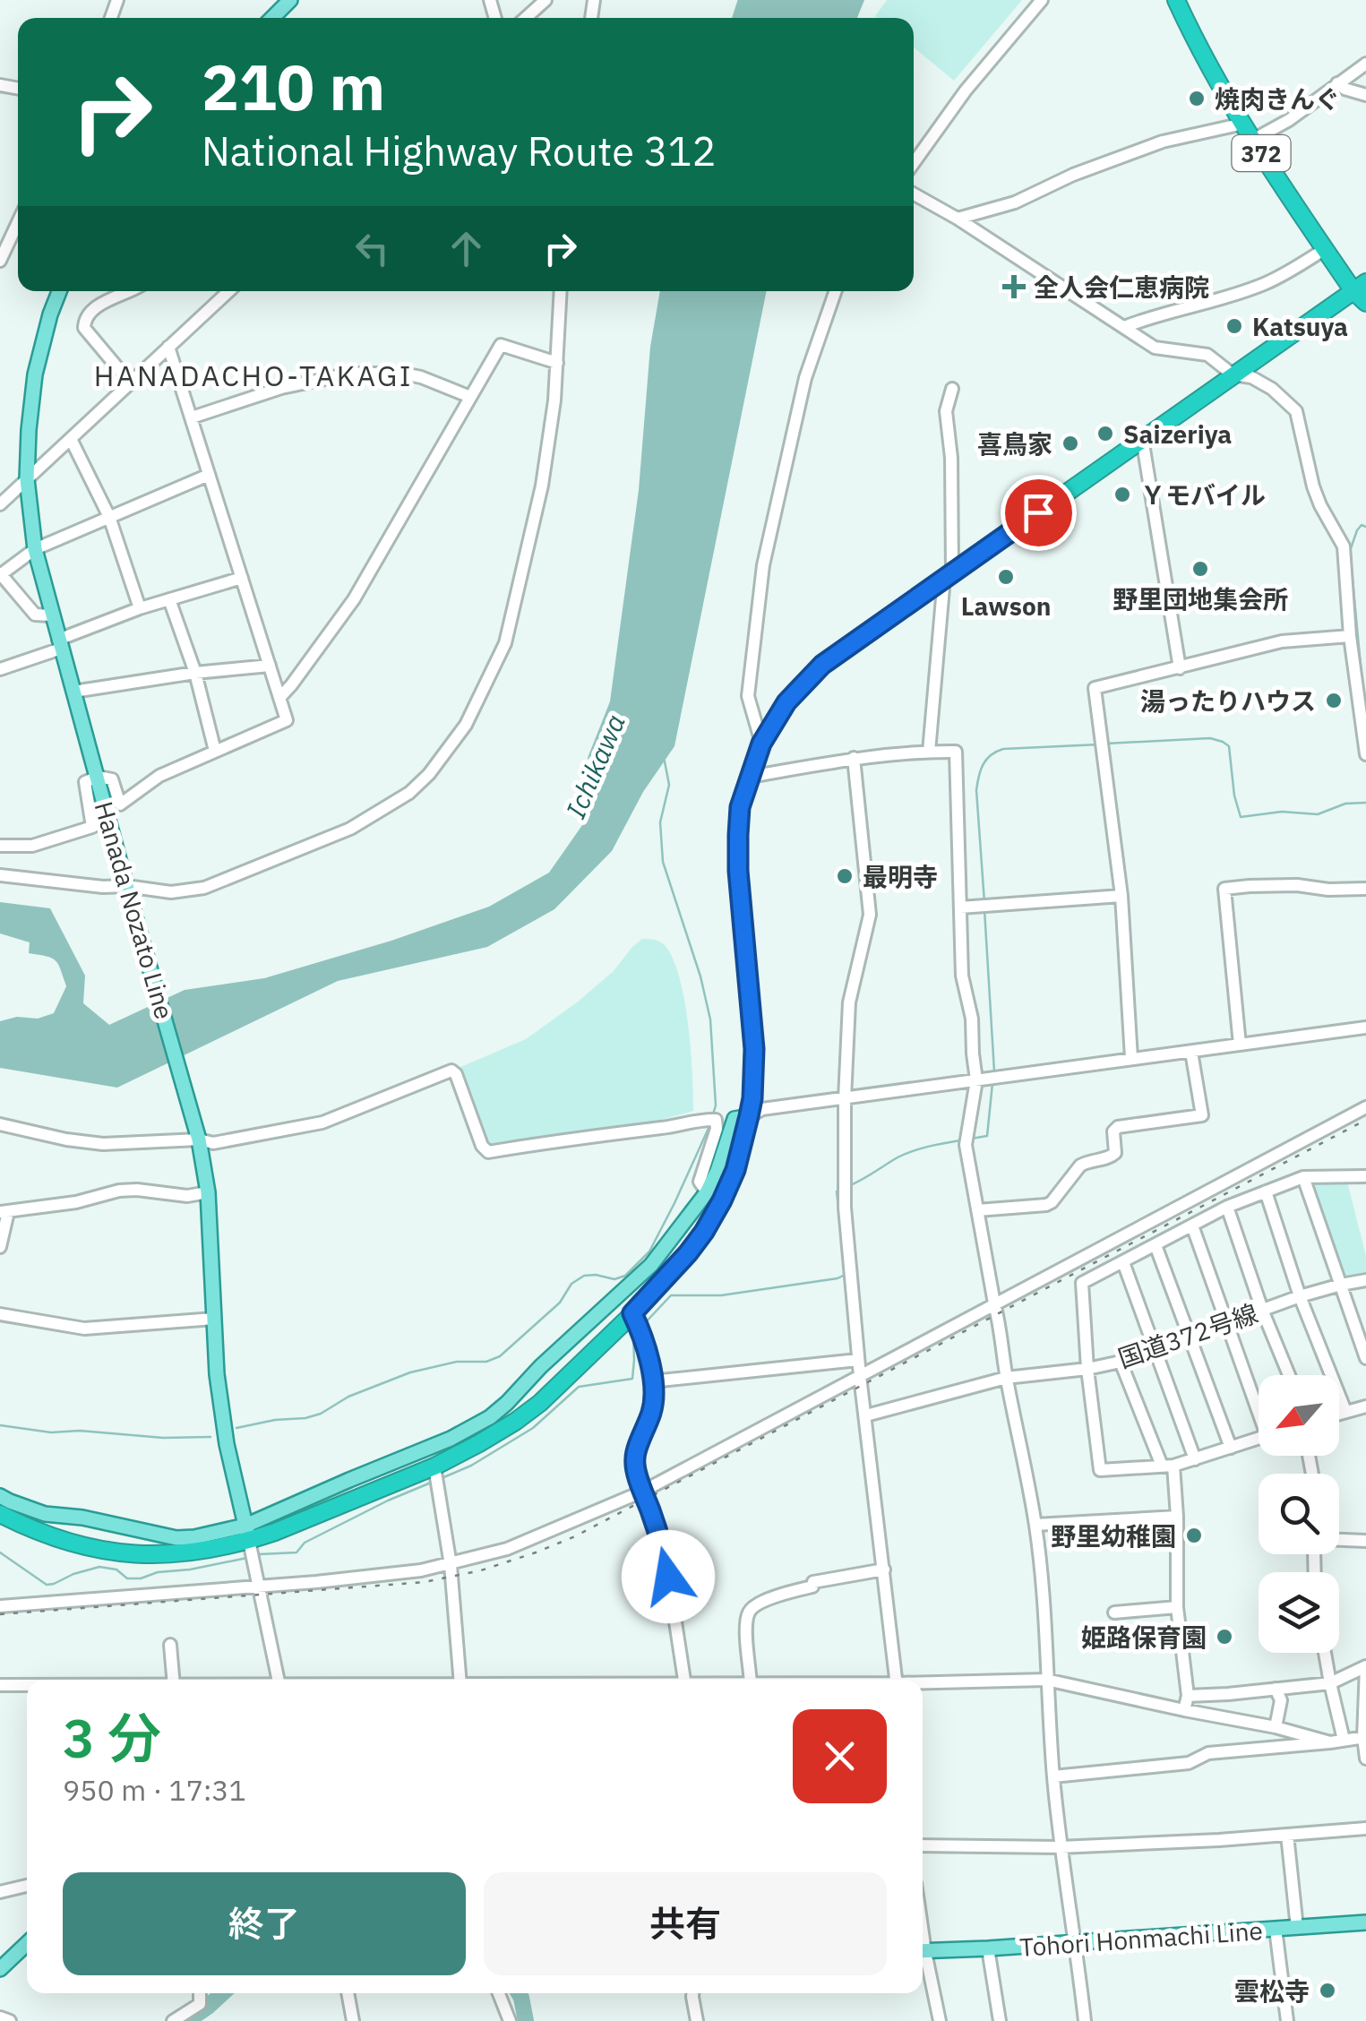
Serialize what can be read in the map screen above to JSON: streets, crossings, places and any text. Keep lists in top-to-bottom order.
{
  "streets": {
    "highway": ["372"],
    "main road": ["Hanada Nozato Line", "Tohori Honmachi Line"],
    "street": ["国道372号線"]
  },
  "districts": ["HANADACHO-TAKAGI"],
  "water": ["Ichikawa"],
  "places": {
    "other": [
      "焼肉きんぐ",
      "Katsuya",
      "Saizeriya",
      "喜鳥家",
      "Ｙモバイル",
      "野里団地集会所",
      "Lawson",
      "湯ったりハウス",
      "最明寺",
      "野里幼稚園",
      "姫路保育園",
      "雲松寺"
    ],
    "health": ["全人会仁恵病院"]
  },
  "north": "bottom left",
  "page": {
    "turn": ["210 m", "National Highway Route 312"],
    "heading": ["3 分", "950 m · 17:31"],
    "buttons": ["終了", "共有"]
  }
}
